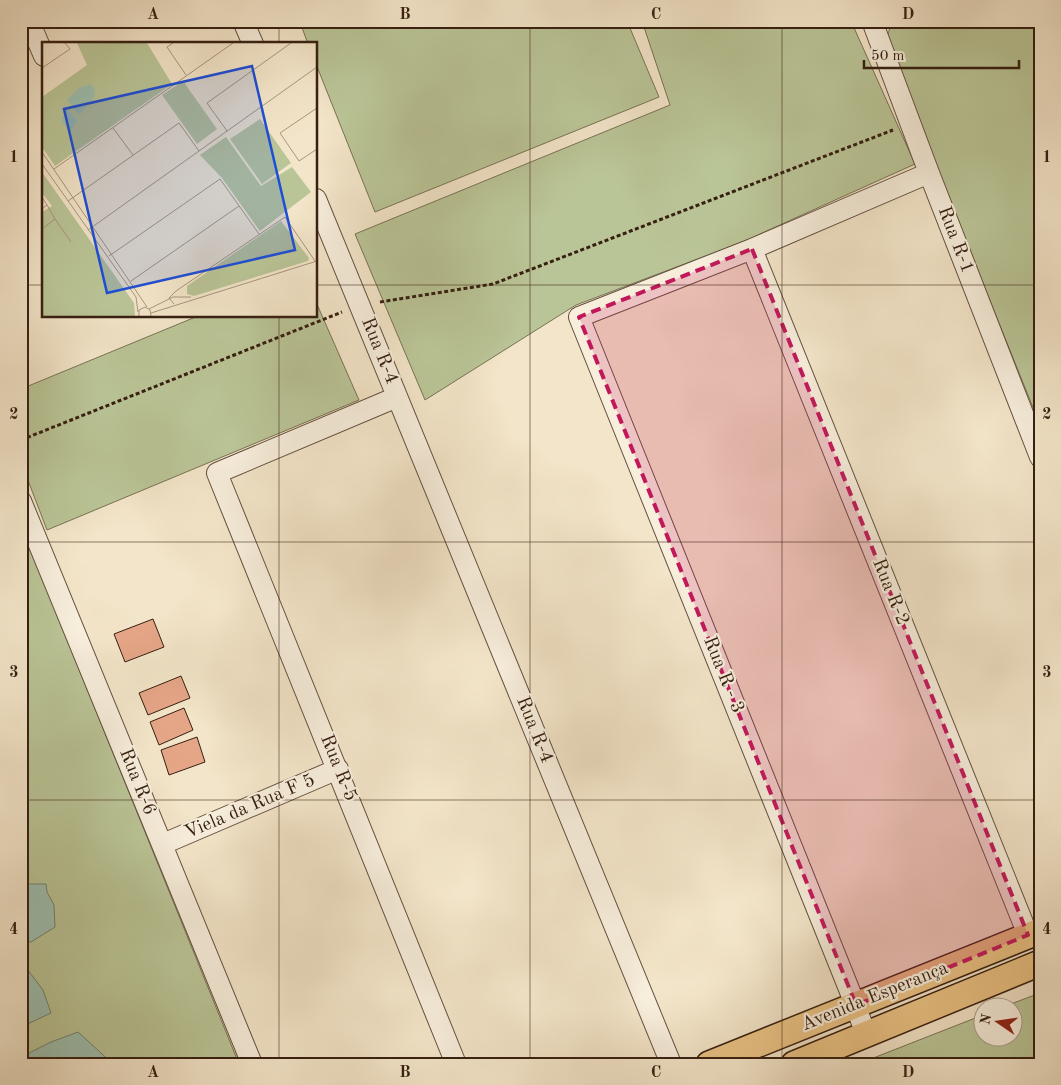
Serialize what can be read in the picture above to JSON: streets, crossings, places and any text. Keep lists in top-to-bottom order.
{
  "streets": {
    "main road": ["Avenida Esperança"],
    "street": [
      "Rua R-1",
      "Rua R-4",
      "Rua R-2",
      "Rua R - 3",
      "Rua R-5",
      "Rua R-6",
      "Viela da Rua F 5"
    ]
  },
  "crossings": [
    ["Rua R-4", "Rua R-5"],
    ["Rua R-2", "Rua R - 3"],
    ["Rua R-2", "Avenida Esperança"],
    ["Rua R - 3", "Avenida Esperança"],
    ["Rua R-5", "Viela da Rua F 5"],
    ["Rua R-6", "Viela da Rua F 5"]
  ],
  "scale_bar": "50 m",
  "north": "left",
  "grid": {
    "columns": [
      "A",
      "B",
      "C",
      "D"
    ],
    "rows": [
      "1",
      "2",
      "3",
      "4"
    ]
  }
}
